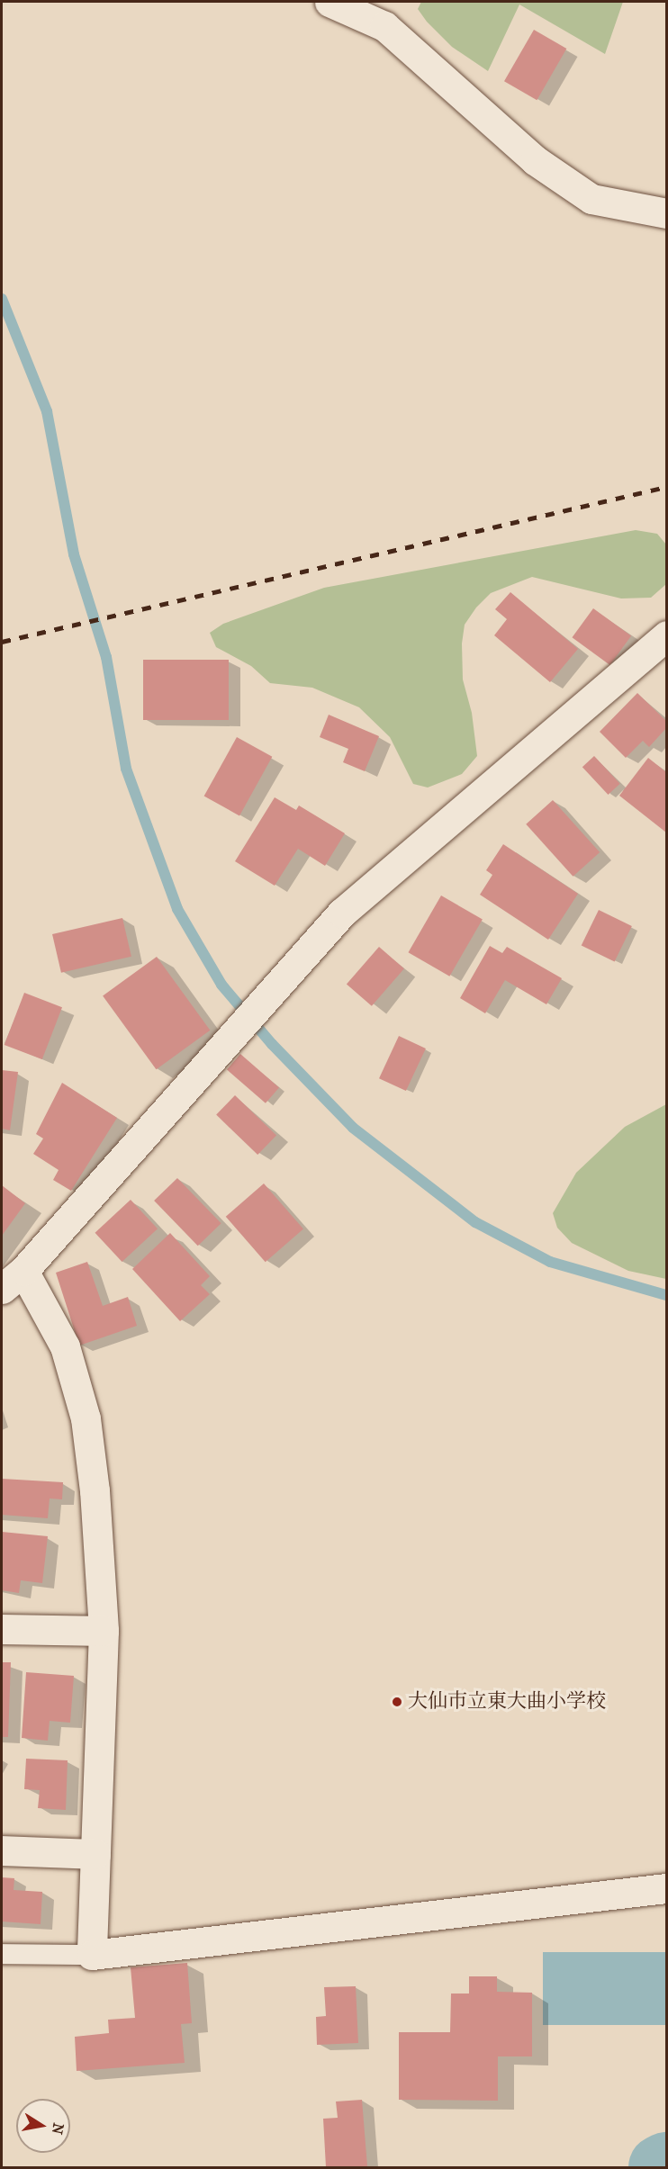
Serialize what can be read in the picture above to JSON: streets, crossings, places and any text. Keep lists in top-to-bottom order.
{
  "places": ["大仙市立東大曲小学校"],
  "north": "right"
}
